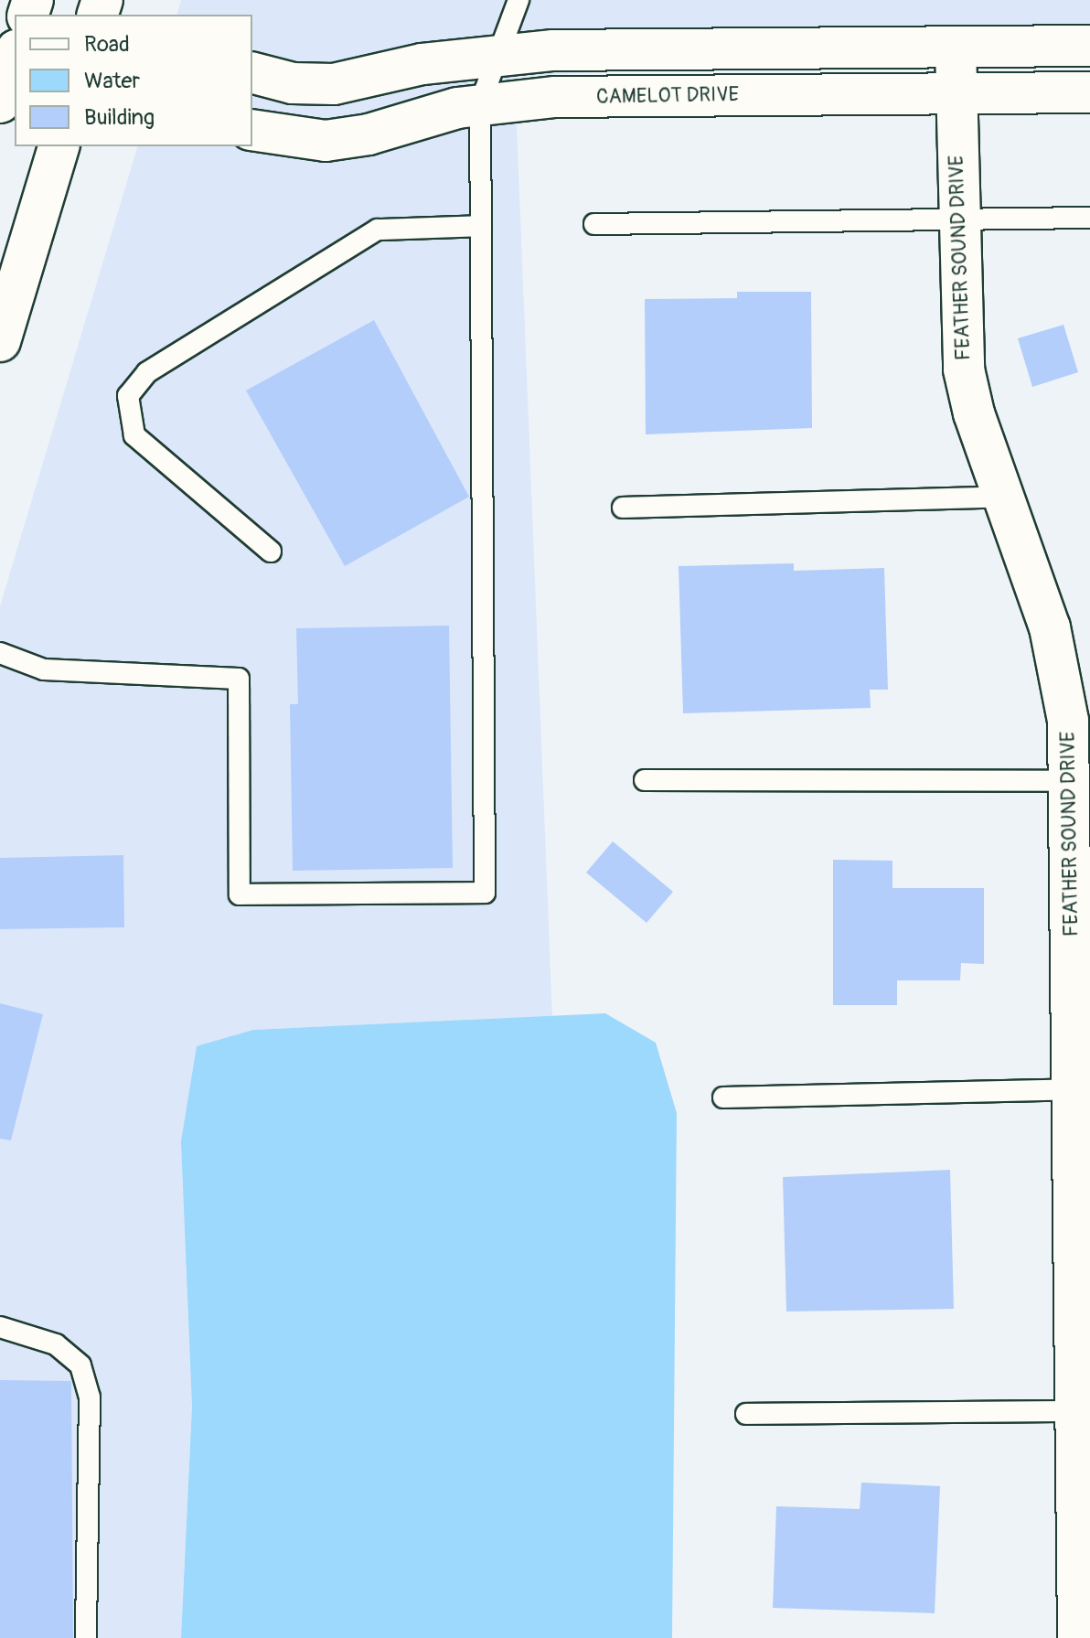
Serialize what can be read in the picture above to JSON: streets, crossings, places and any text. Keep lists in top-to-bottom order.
{
  "streets": {
    "street": ["CAMELOT DRIVE", "FEATHER SOUND DRIVE"]
  },
  "crossings": [
    ["CAMELOT DRIVE", "FEATHER SOUND DRIVE"]
  ],
  "legend": ["Road", "Water", "Building"]
}
